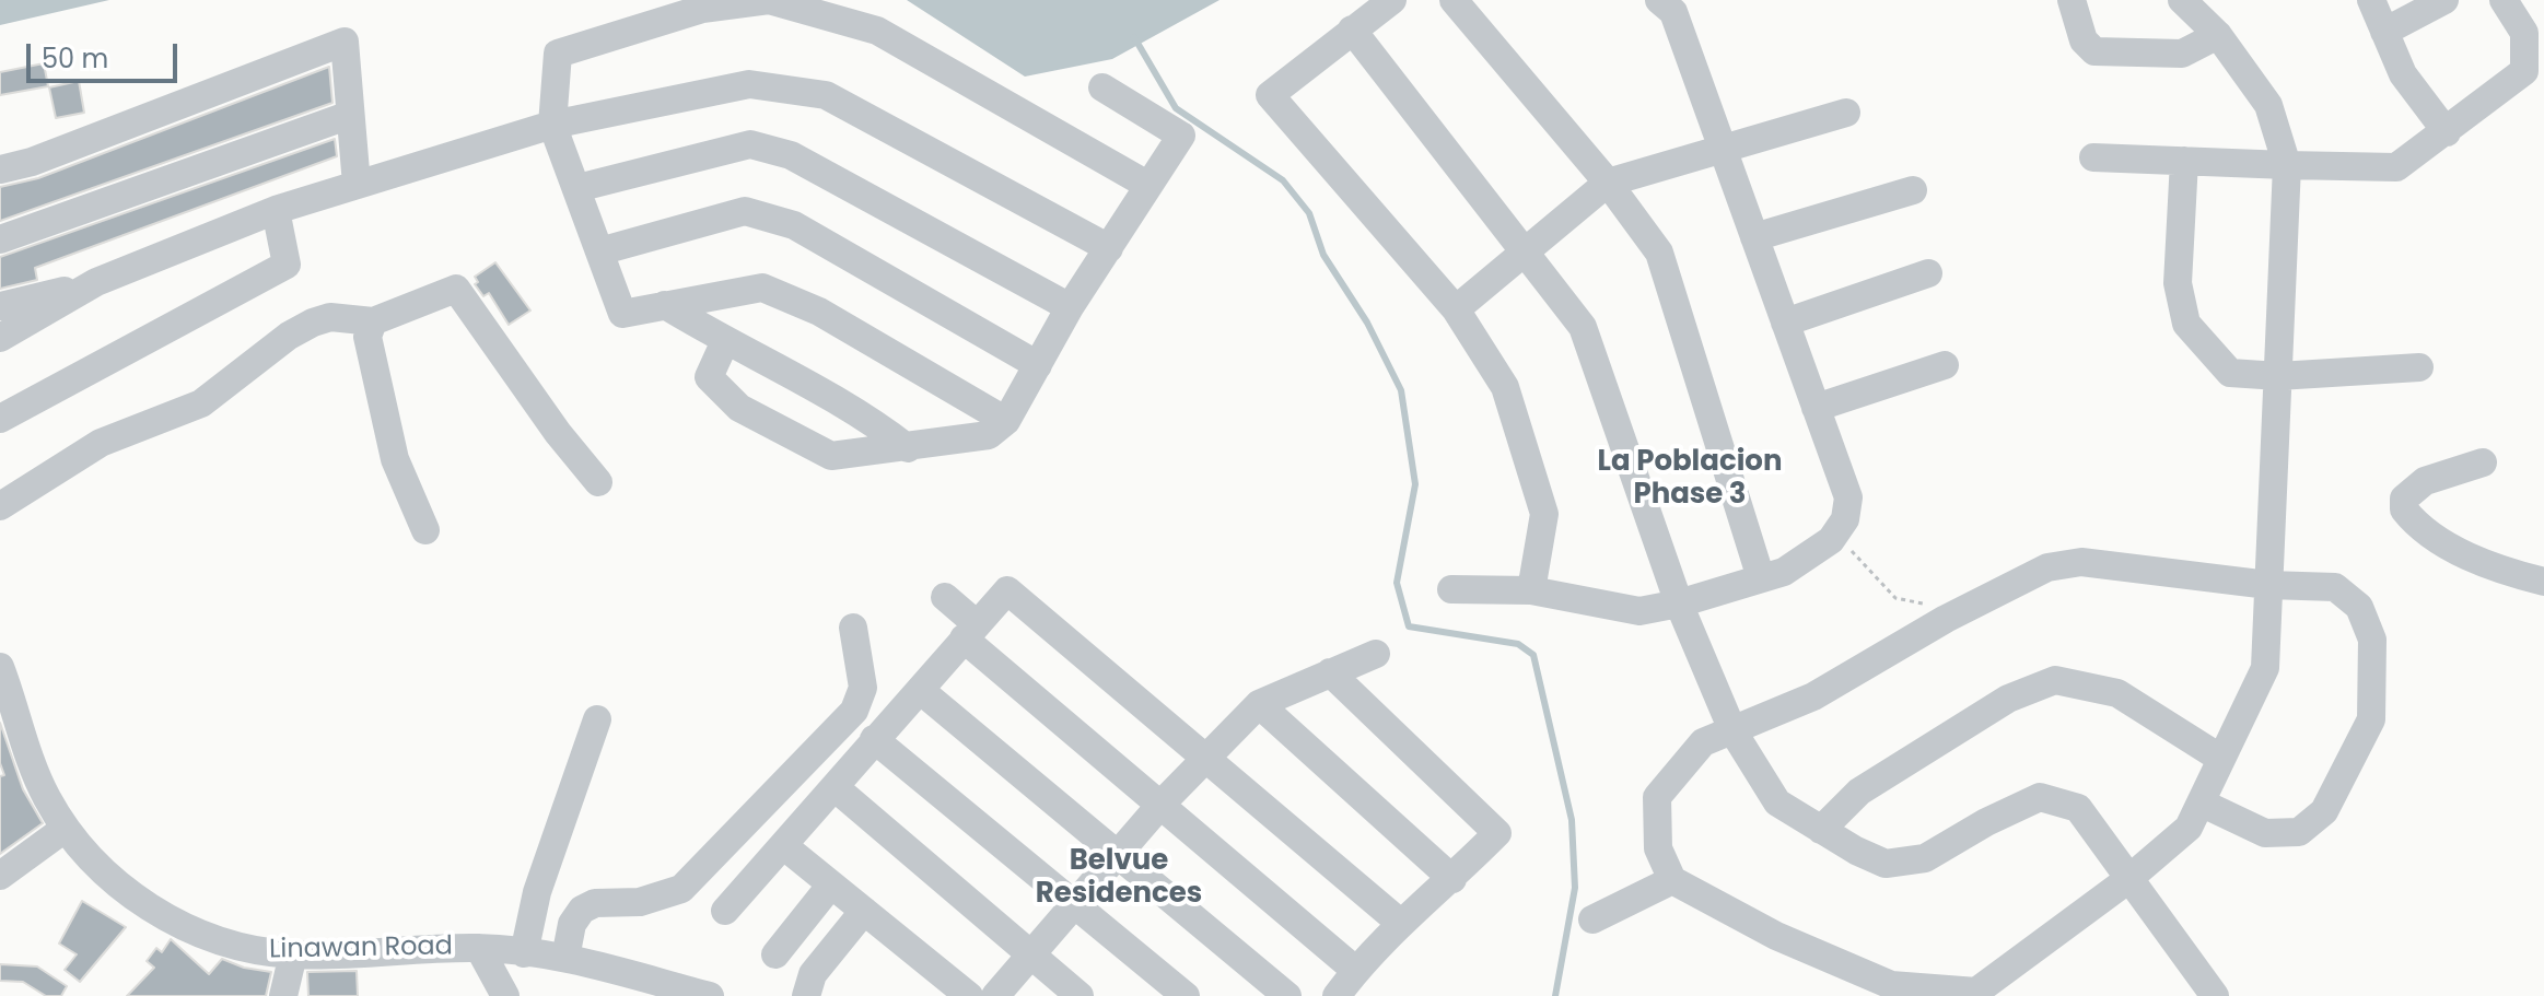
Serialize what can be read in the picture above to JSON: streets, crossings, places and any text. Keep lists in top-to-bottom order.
{
  "streets": {
    "street": ["Linawan Road"]
  },
  "districts": ["La Poblacion Phase 3", "Belvue Residences"],
  "scale_bar": "50 m"
}
